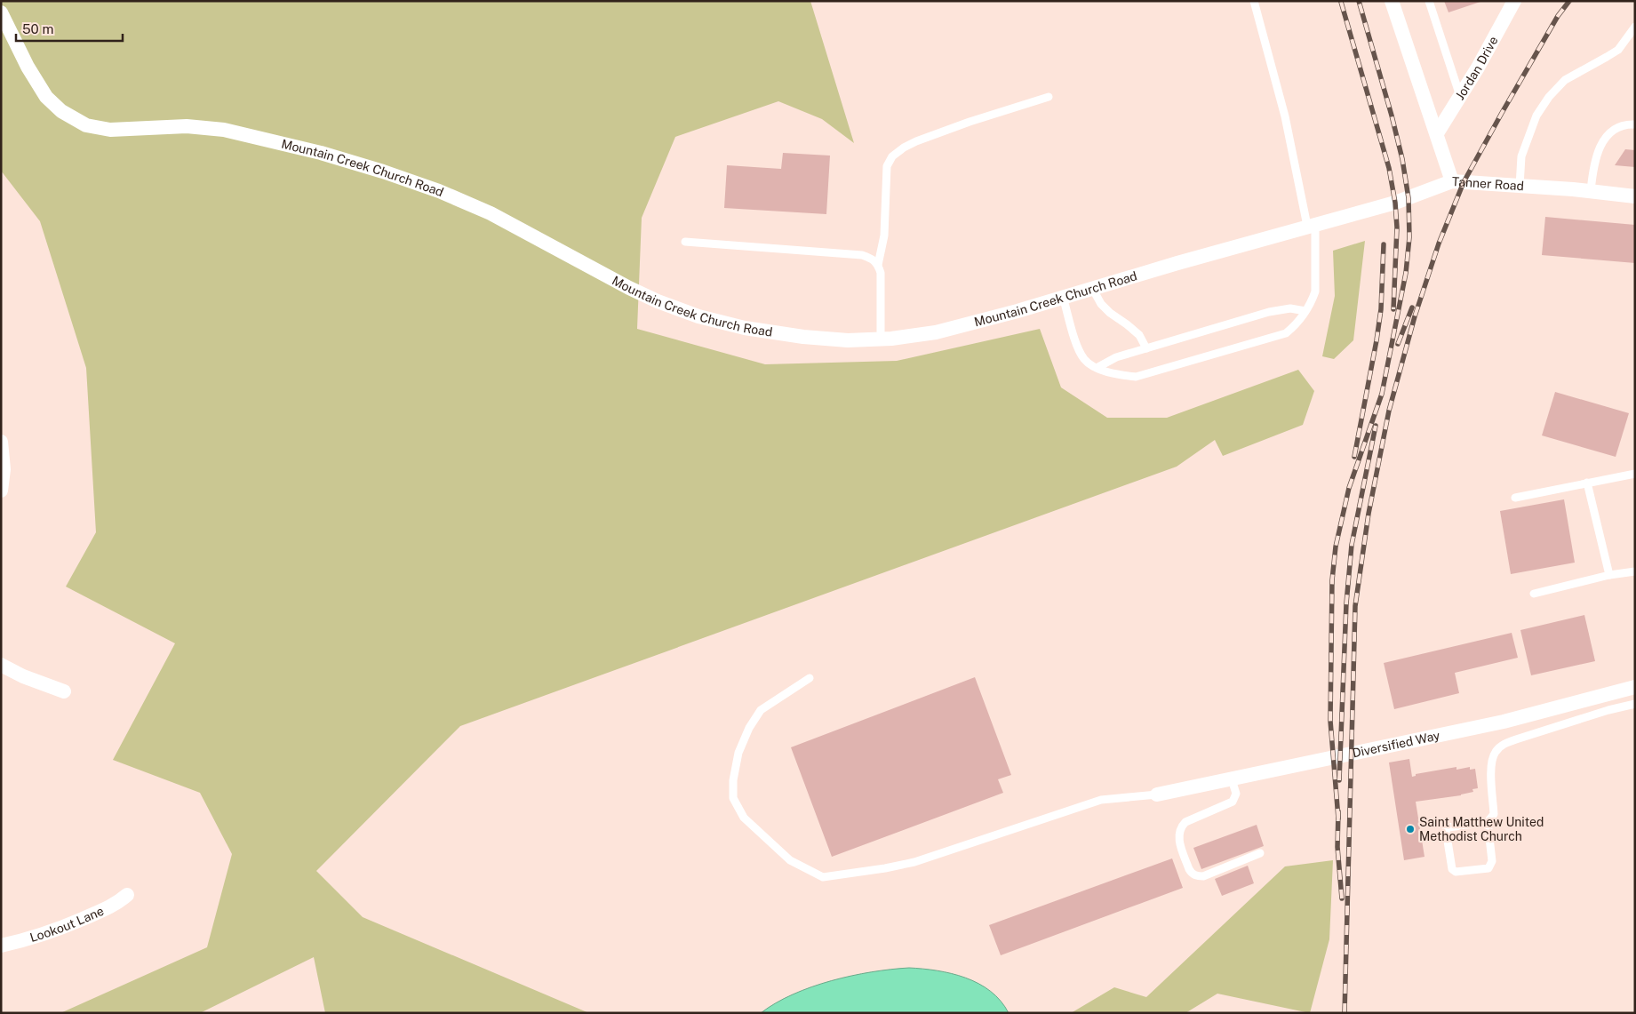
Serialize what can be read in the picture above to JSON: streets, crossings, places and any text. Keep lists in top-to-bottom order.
{
  "streets": {
    "street": [
      "Jordan Drive",
      "Mountain Creek Church Road",
      "Tanner Road",
      "Diversified Way",
      "Lookout Lane"
    ]
  },
  "crossings": [
    ["Jordan Drive", "Tanner Road"],
    ["Mountain Creek Church Road", "Tanner Road"]
  ],
  "places": ["Saint Matthew United Methodist Church"],
  "scale_bar": "50 m"
}
